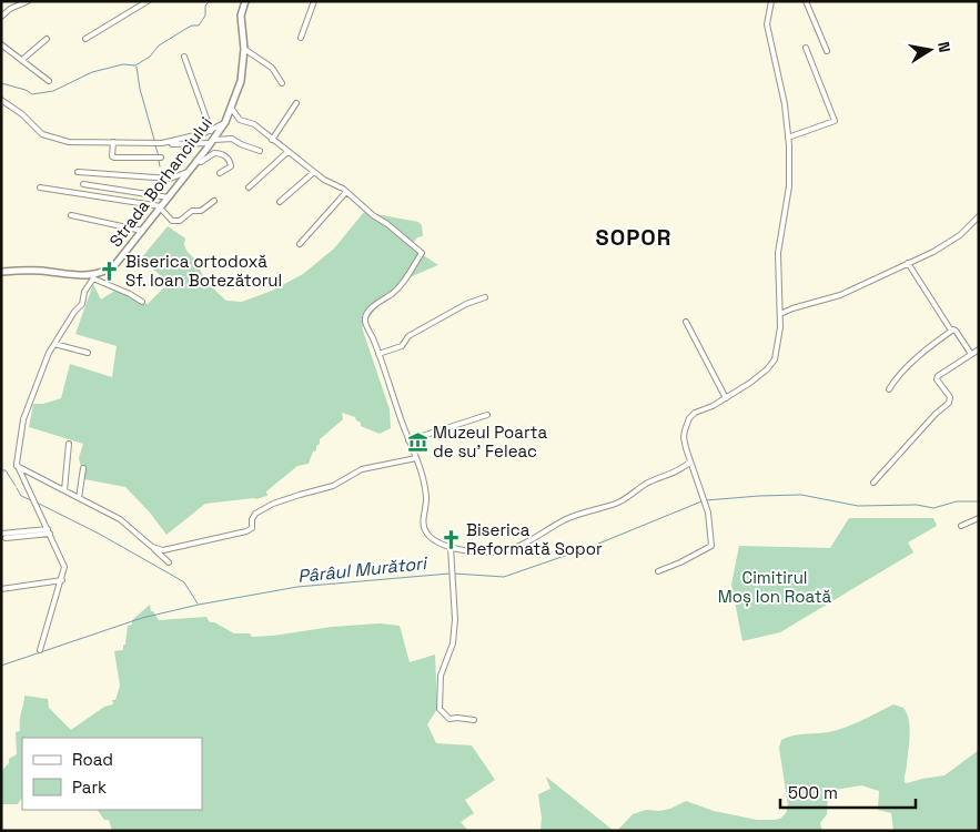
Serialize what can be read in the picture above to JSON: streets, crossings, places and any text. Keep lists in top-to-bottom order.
{
  "streets": {
    "main road": ["Strada Borhanciului"]
  },
  "districts": ["SOPOR"],
  "water": ["Pârâul Murători"],
  "parks": ["Cimitirul Moș Ion Roată"],
  "places": {
    "church": ["Biserica ortodoxă Sf. Ioan Botezătorul", "Biserica Reformată Sopor"],
    "museum": ["Muzeul Poarta de su' Feleac"]
  },
  "legend": ["Road", "Park"],
  "scale_bar": "500 m",
  "north": "right"
}
